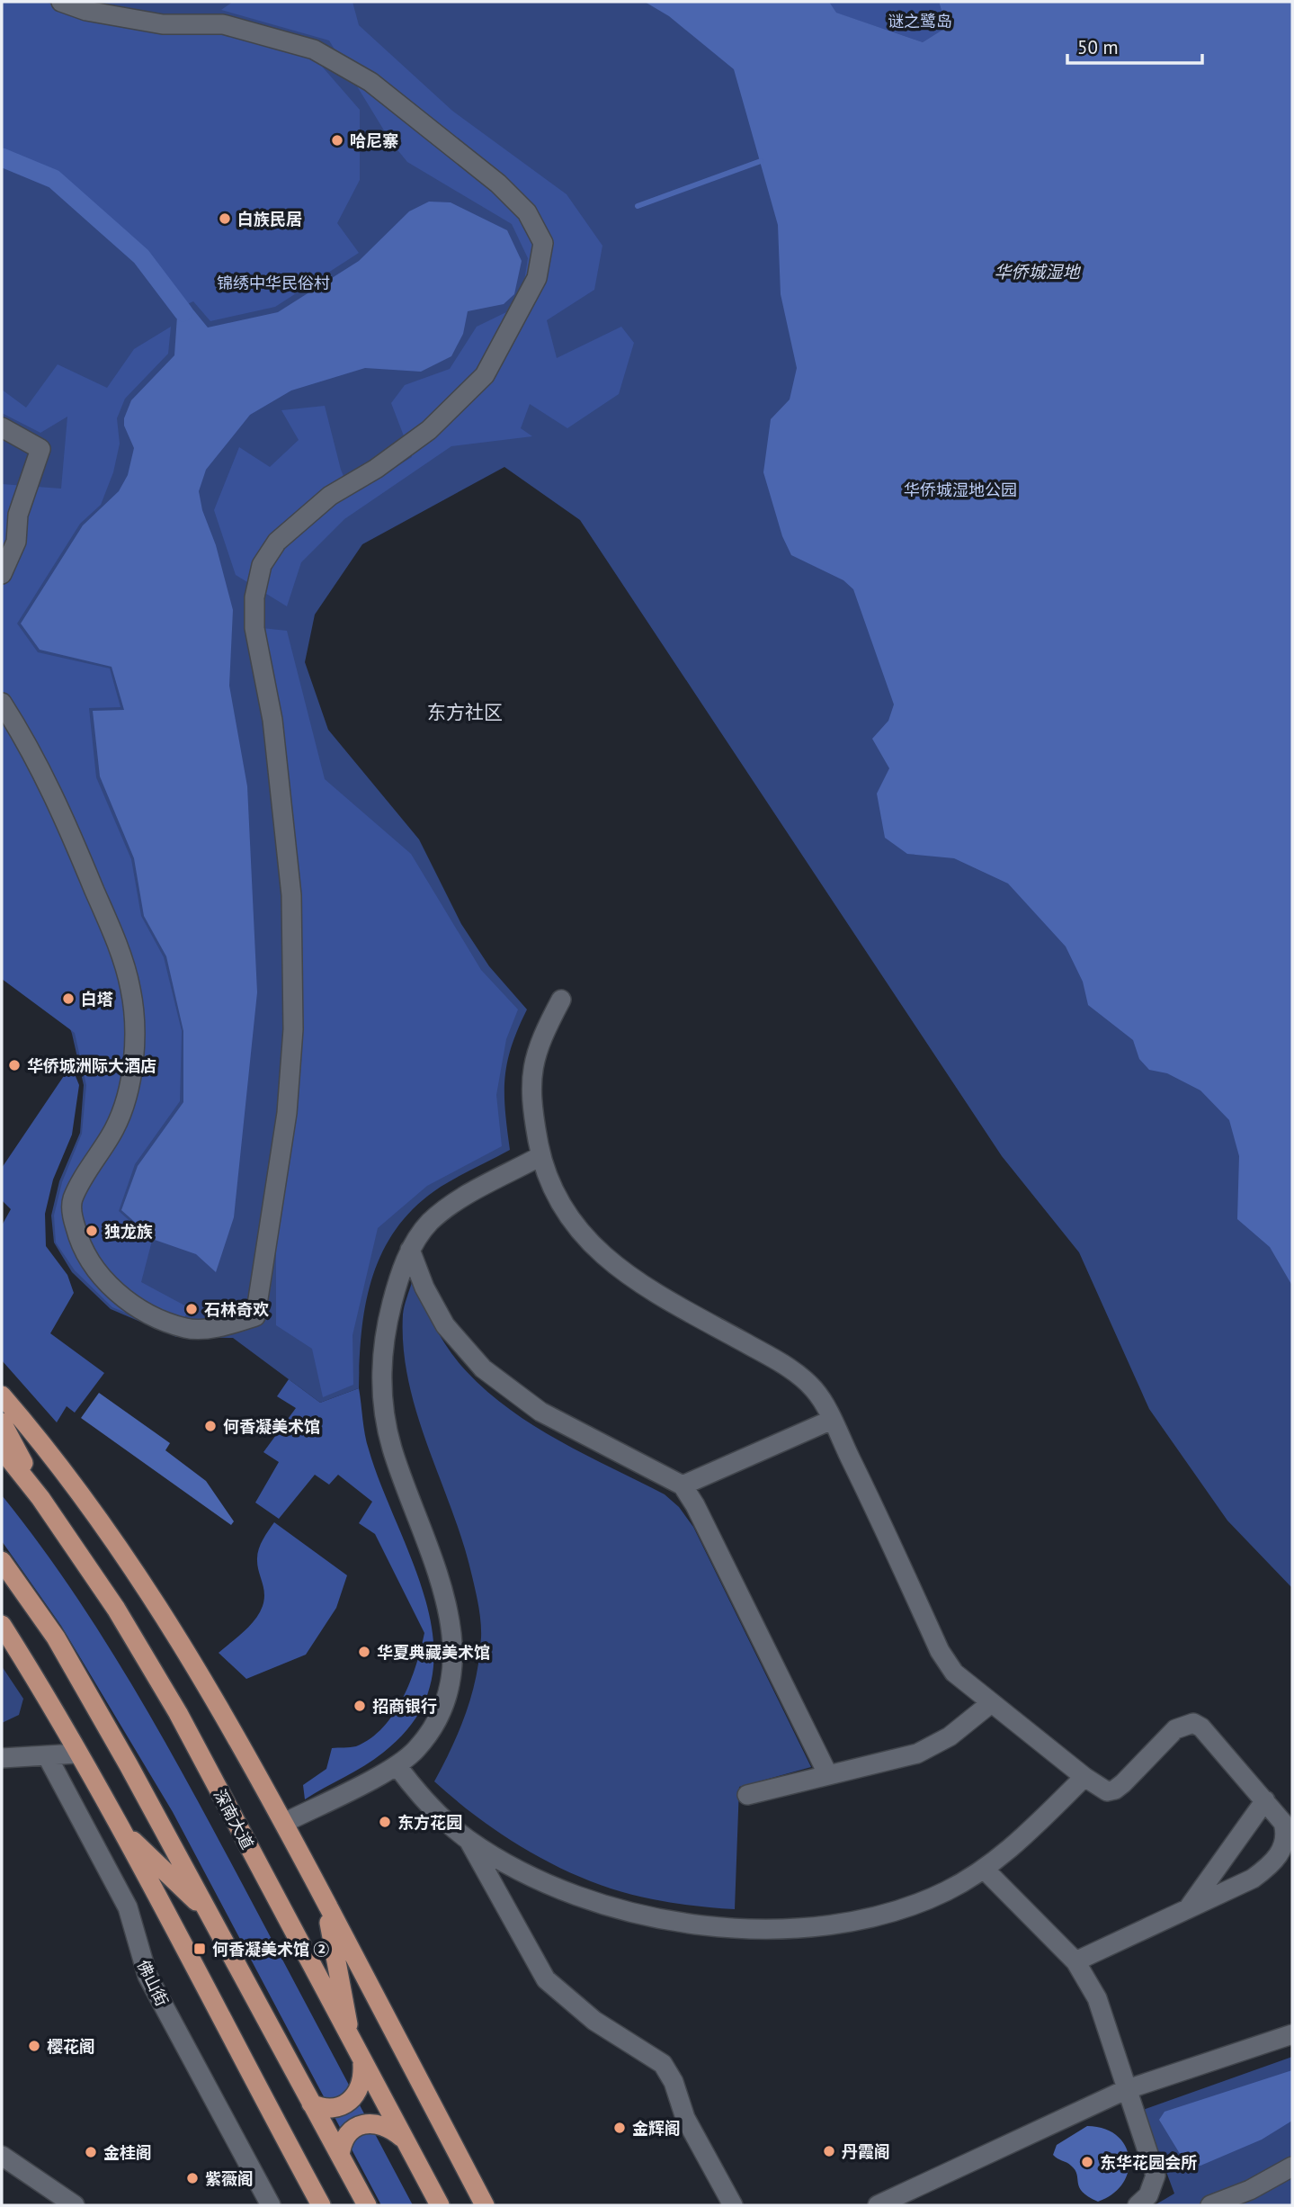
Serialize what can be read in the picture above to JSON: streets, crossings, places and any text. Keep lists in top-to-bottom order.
{
  "streets": {
    "main road": ["深南大道"],
    "street": ["佛山街"]
  },
  "districts": ["东方社区"],
  "water": ["华侨城湿地"],
  "parks": ["谜之鹭岛", "锦绣中华民俗村", "华侨城湿地公园"],
  "places": {
    "other": [
      "哈尼寨",
      "白族民居",
      "白塔",
      "华侨城洲际大酒店",
      "独龙族",
      "石林奇欢",
      "何香凝美术馆",
      "华夏典藏美术馆",
      "招商银行",
      "东方花园",
      "樱花阁",
      "金辉阁",
      "丹霞阁",
      "金桂阁",
      "东华花园会所",
      "紫薇阁"
    ],
    "transit": ["何香凝美术馆 ②"]
  },
  "scale_bar": "50 m"
}
